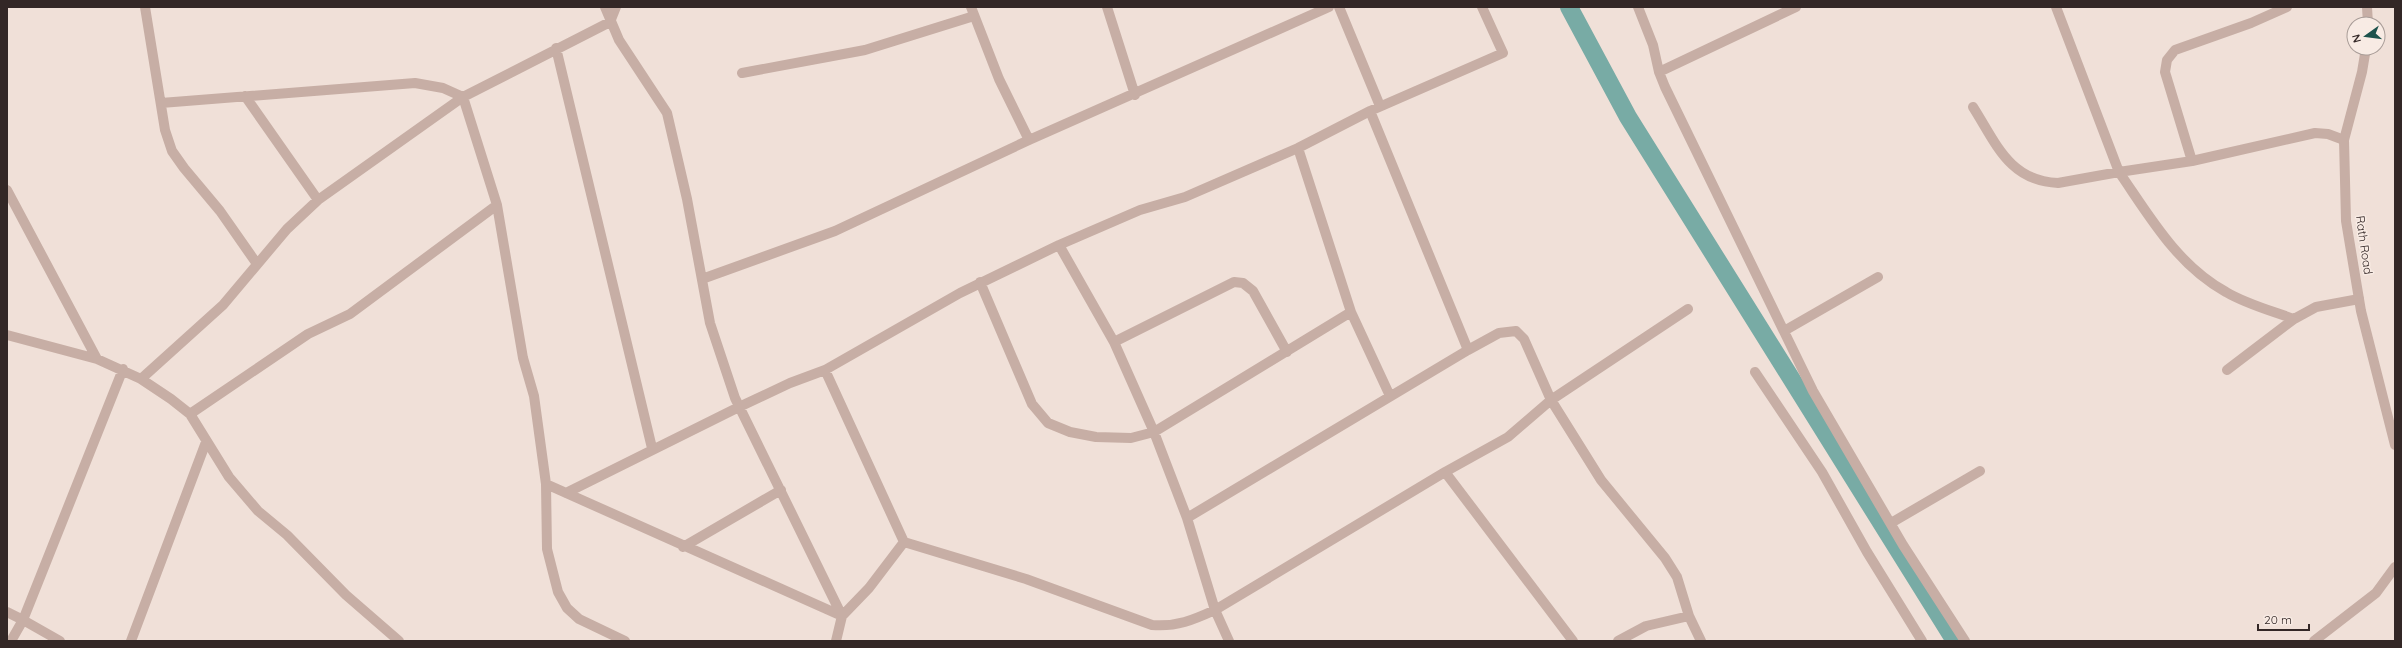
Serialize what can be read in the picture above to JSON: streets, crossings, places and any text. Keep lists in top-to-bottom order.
{
  "streets": {
    "street": ["Rath Road"]
  },
  "scale_bar": "20 m",
  "north": "left"
}
